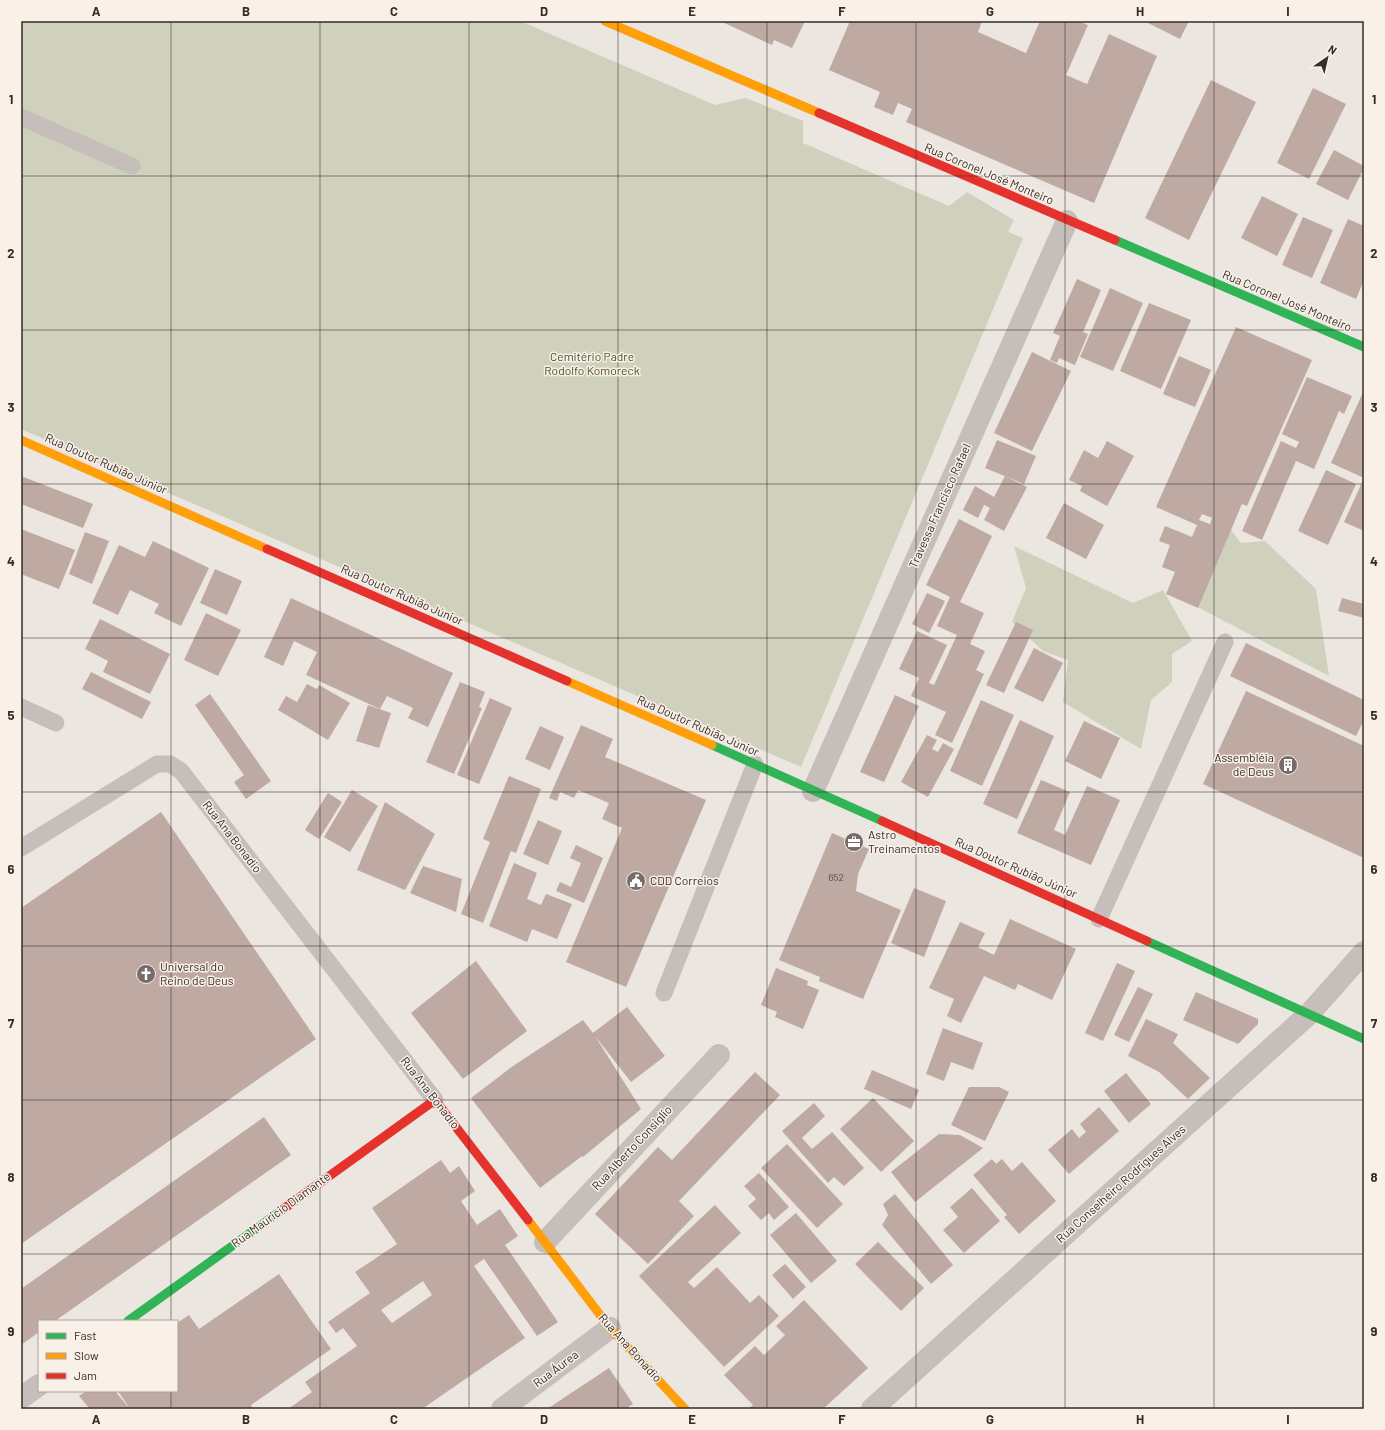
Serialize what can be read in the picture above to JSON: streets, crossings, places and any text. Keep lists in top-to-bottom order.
{
  "streets": {
    "street": [
      "Rua Coronel José Monteiro",
      "Rua Doutor Rubião Júnior",
      "Travessa Francisco Rafael",
      "Rua Ana Bonadio",
      "Rua Alberto Consiglio",
      "Rua Conselheiro Rodrigues Alves",
      "Rua Mauricio Diamante",
      "Rua Áurea"
    ]
  },
  "crossings": [
    ["Rua Coronel José Monteiro", "Travessa Francisco Rafael"],
    ["Rua Doutor Rubião Júnior", "Travessa Francisco Rafael"],
    ["Rua Doutor Rubião Júnior", "Rua Conselheiro Rodrigues Alves"],
    ["Rua Ana Bonadio", "Rua Alberto Consiglio"],
    ["Rua Ana Bonadio", "Rua Mauricio Diamante"],
    ["Rua Ana Bonadio", "Rua Áurea"]
  ],
  "parks": ["Cemitério Padre Rodolfo Komoreck"],
  "places": {
    "building": ["Assembléia de Deus"],
    "office": ["Astro Treinamentos"],
    "public building": ["CDD Correios"],
    "church": ["Universal do Reino de Deus"]
  },
  "house_numbers": ["652"],
  "legend": ["Fast", "Slow", "Jam"],
  "north": "top right",
  "grid": {
    "columns": [
      "A",
      "B",
      "C",
      "D",
      "E",
      "F",
      "G",
      "H",
      "I"
    ],
    "rows": [
      "1",
      "2",
      "3",
      "4",
      "5",
      "6",
      "7",
      "8",
      "9"
    ]
  }
}
